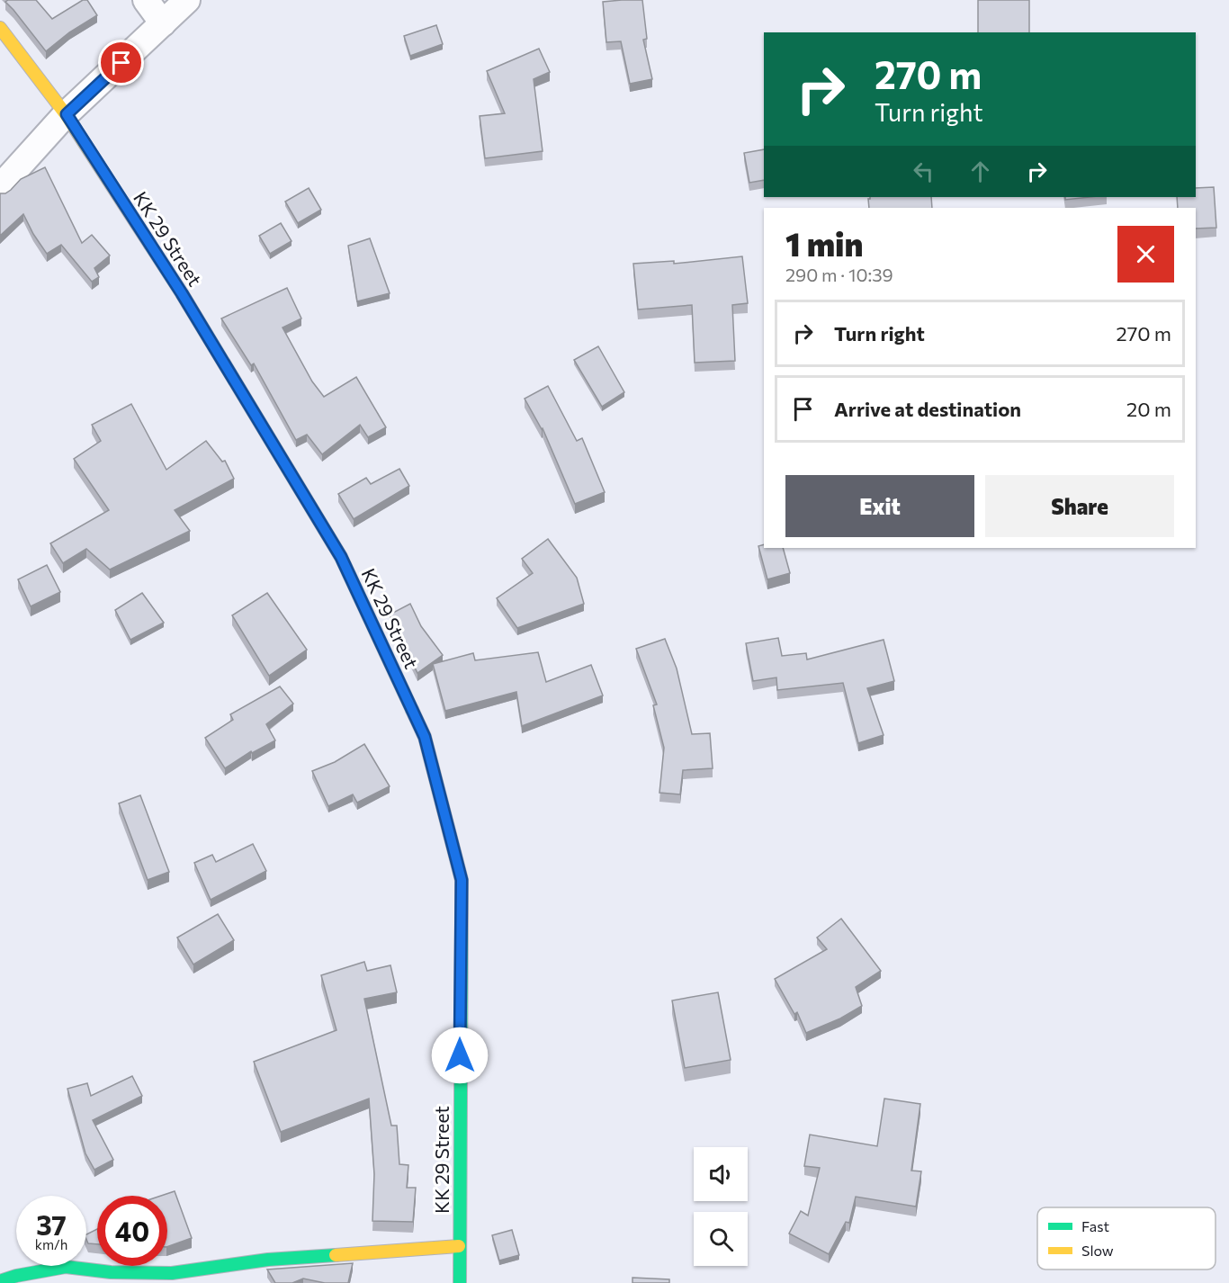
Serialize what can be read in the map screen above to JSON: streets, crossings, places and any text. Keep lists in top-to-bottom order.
{
  "streets": {
    "street": ["KK 29 Street"]
  },
  "legend": ["Fast", "Slow"],
  "page": {
    "turn": ["270 m", "Turn right"],
    "heading": ["1 min", "290 m · 10:39"],
    "list": [
      {
        "name": "Turn right",
        "value": "270 m"
      },
      {
        "name": "Arrive at destination",
        "value": "20 m"
      }
    ],
    "buttons": ["Exit", "Share"],
    "speed": "37 km/h",
    "limit": "40"
  }
}
